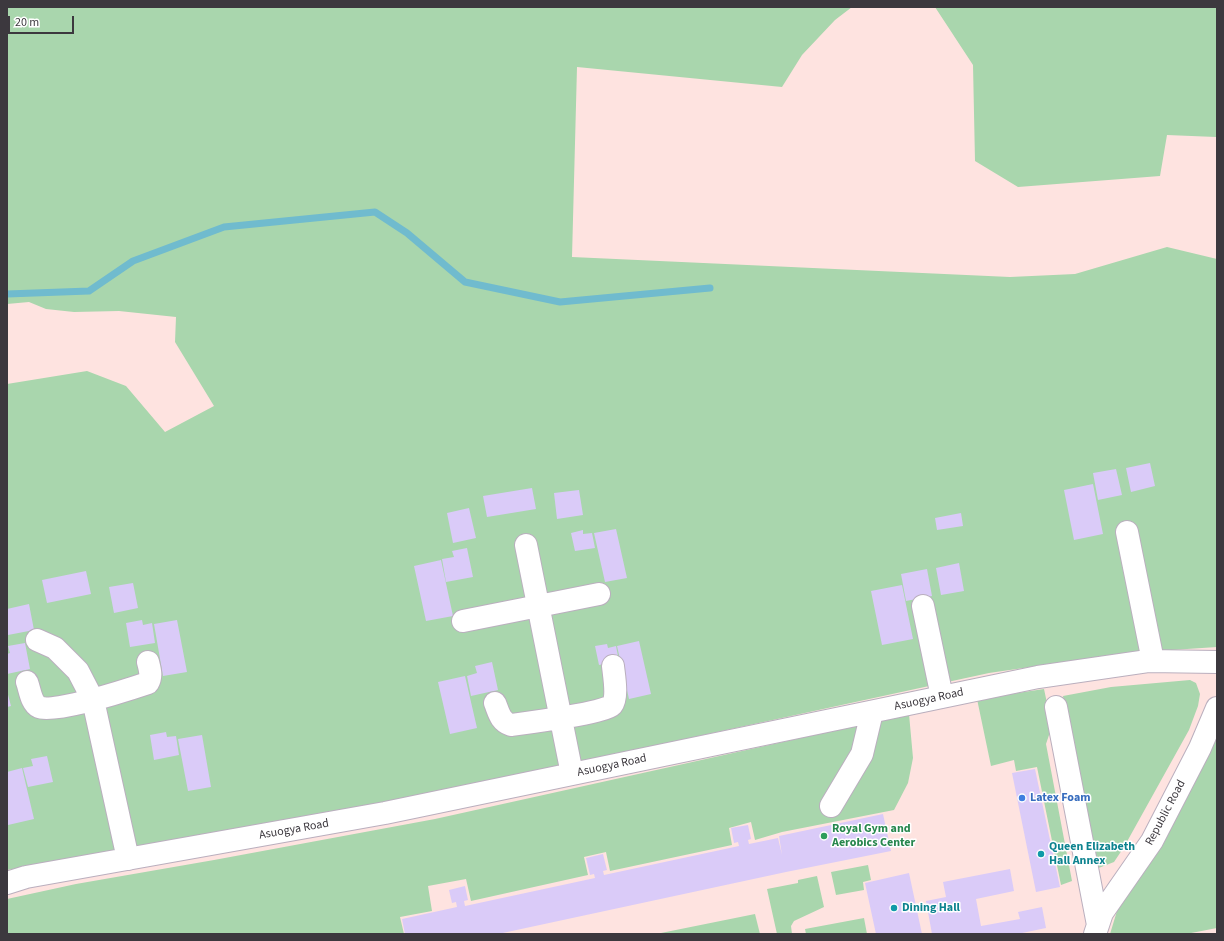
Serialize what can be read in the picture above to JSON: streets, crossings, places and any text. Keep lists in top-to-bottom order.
{
  "streets": {
    "street": ["Asuogya Road", "Republic Road"]
  },
  "places": [
    "Latex Foam",
    "Royal Gym and Aerobics Center",
    "Queen Elizabeth Hall Annex",
    "Dining Hall"
  ],
  "scale_bar": "20 m"
}
